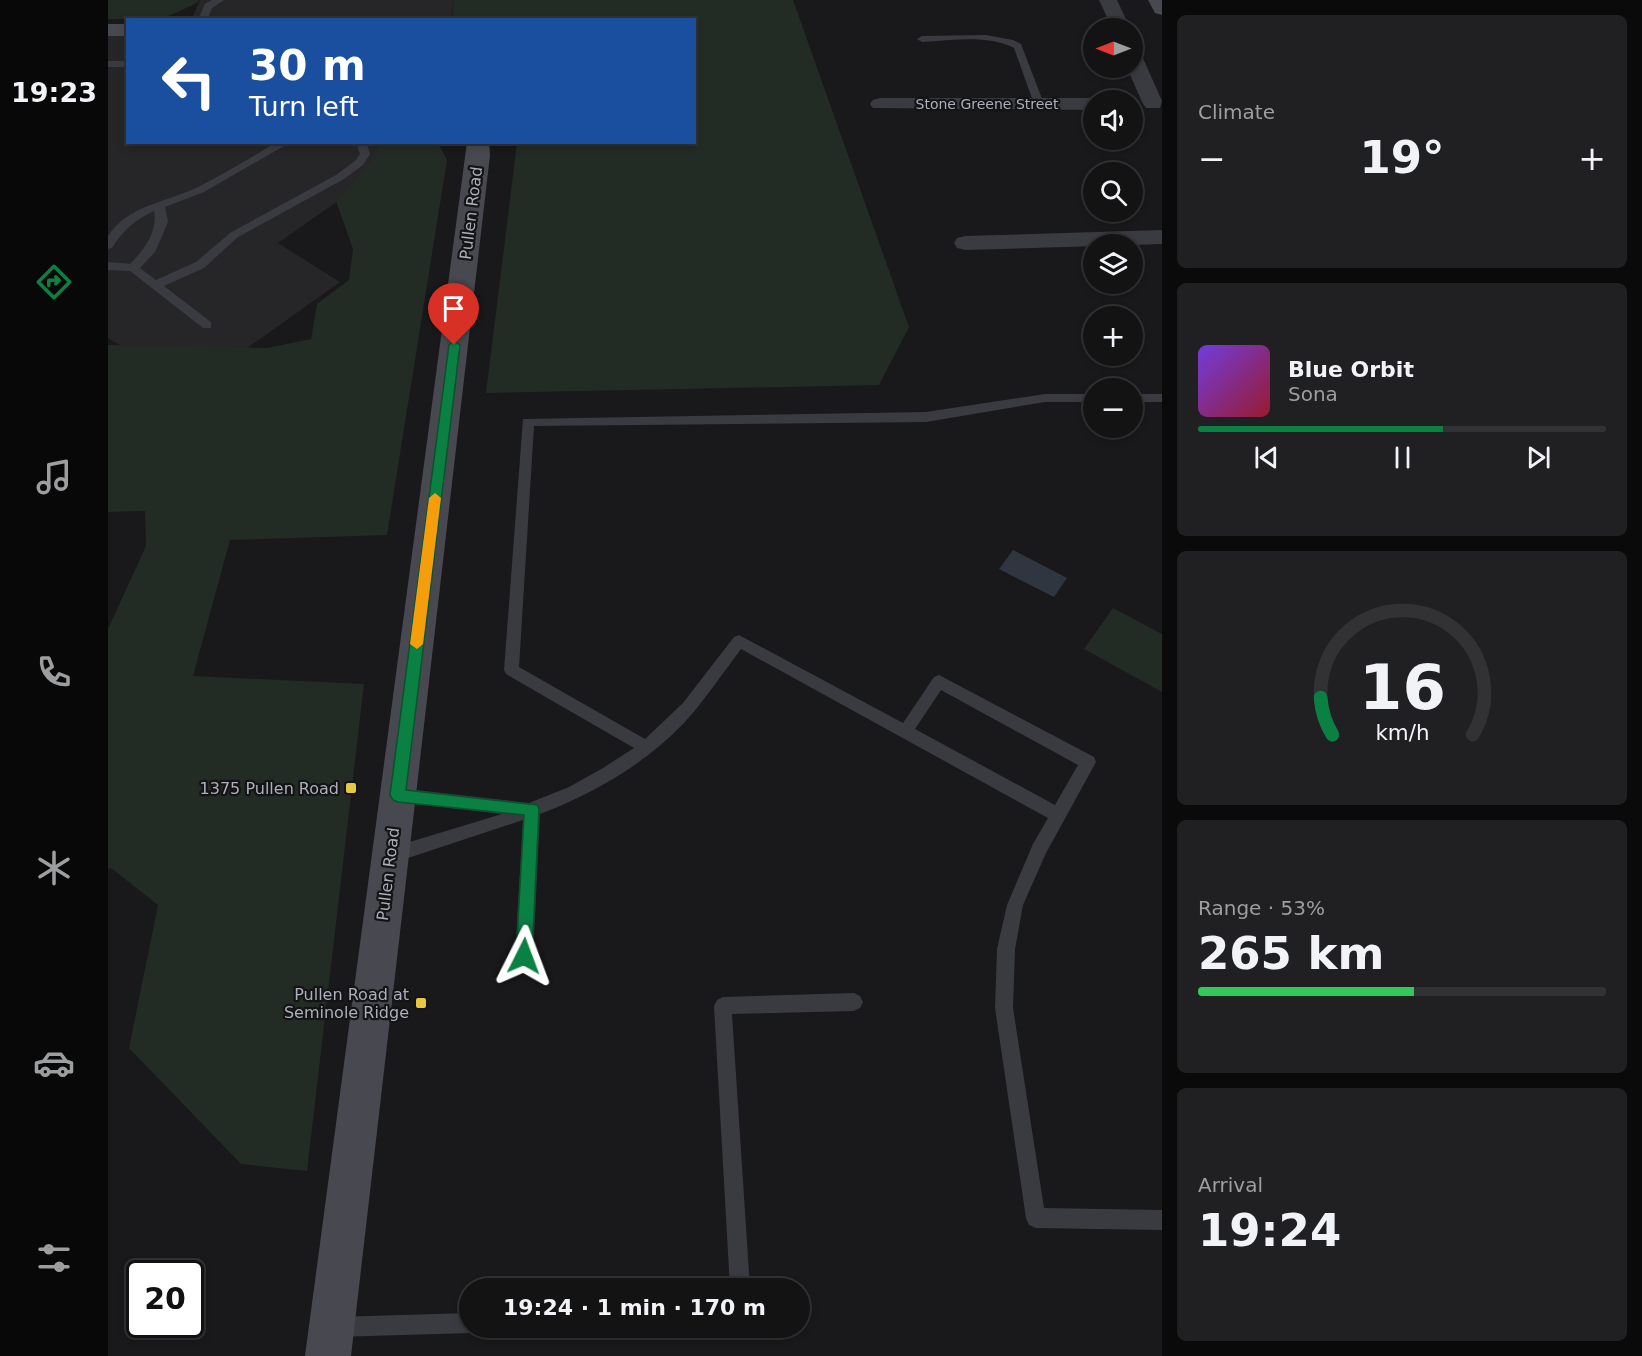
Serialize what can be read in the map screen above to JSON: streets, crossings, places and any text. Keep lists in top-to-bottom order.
{
  "streets": {
    "street": ["Stone Greene Street", "Pullen Road"]
  },
  "places": {
    "transit": ["1375 Pullen Road", "Pullen Road at Seminole Ridge"]
  },
  "north": "left",
  "page": {
    "tabs": "19:23",
    "tile": [
      "Climate",
      ["Range · 53%", "265 km"],
      ["Arrival", "19:24"]
    ],
    "map_buttons": ["+", "−"],
    "turn": ["30 m", "Turn left"],
    "heat": ["−", "19°", "+"],
    "song": ["Blue Orbit", "Sona"],
    "limit": "20",
    "trip": "19:24 · 1 min · 170 m",
    "gauge": ["16", "km/h"]
  }
}
